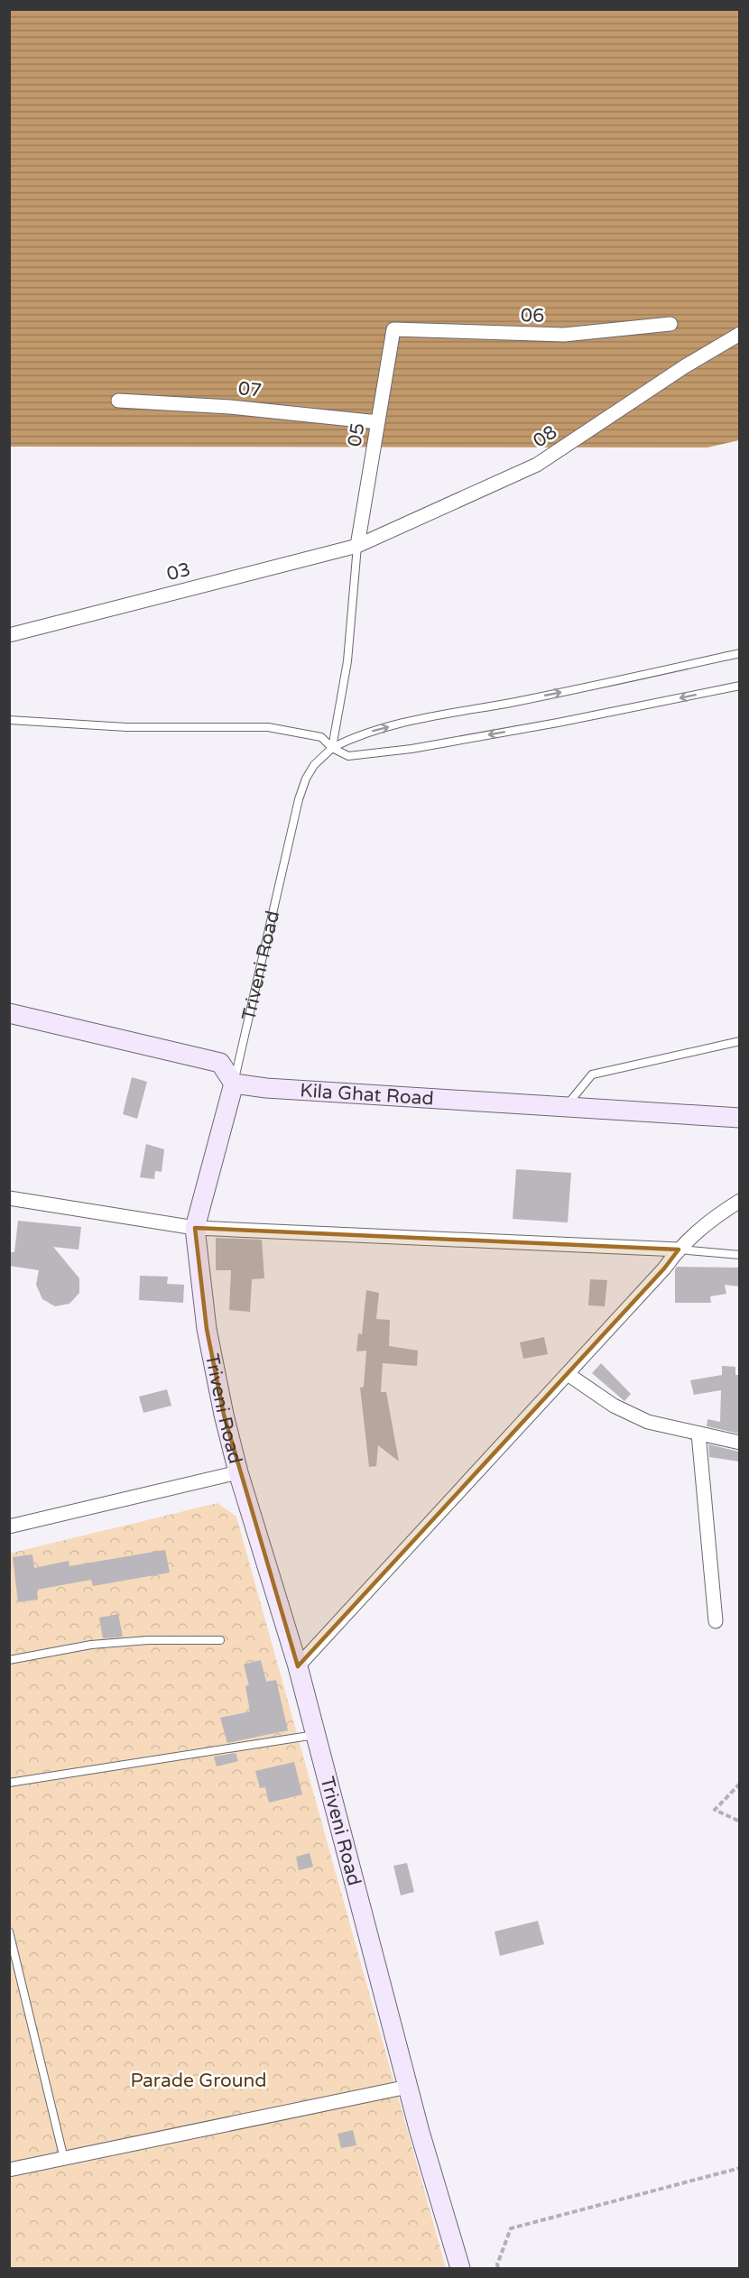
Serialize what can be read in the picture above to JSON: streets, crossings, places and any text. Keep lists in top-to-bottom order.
{
  "streets": {
    "main road": ["Triveni Road", "Kila Ghat Road"],
    "street": [
      "06",
      "07",
      "05",
      "08",
      "03"
    ]
  },
  "crossings": [
    ["06", "05"],
    ["07", "05"],
    ["05", "08"],
    ["05", "03"],
    ["08", "03"],
    ["Triveni Road", "Kila Ghat Road"]
  ],
  "parks": ["Parade Ground"]
}
